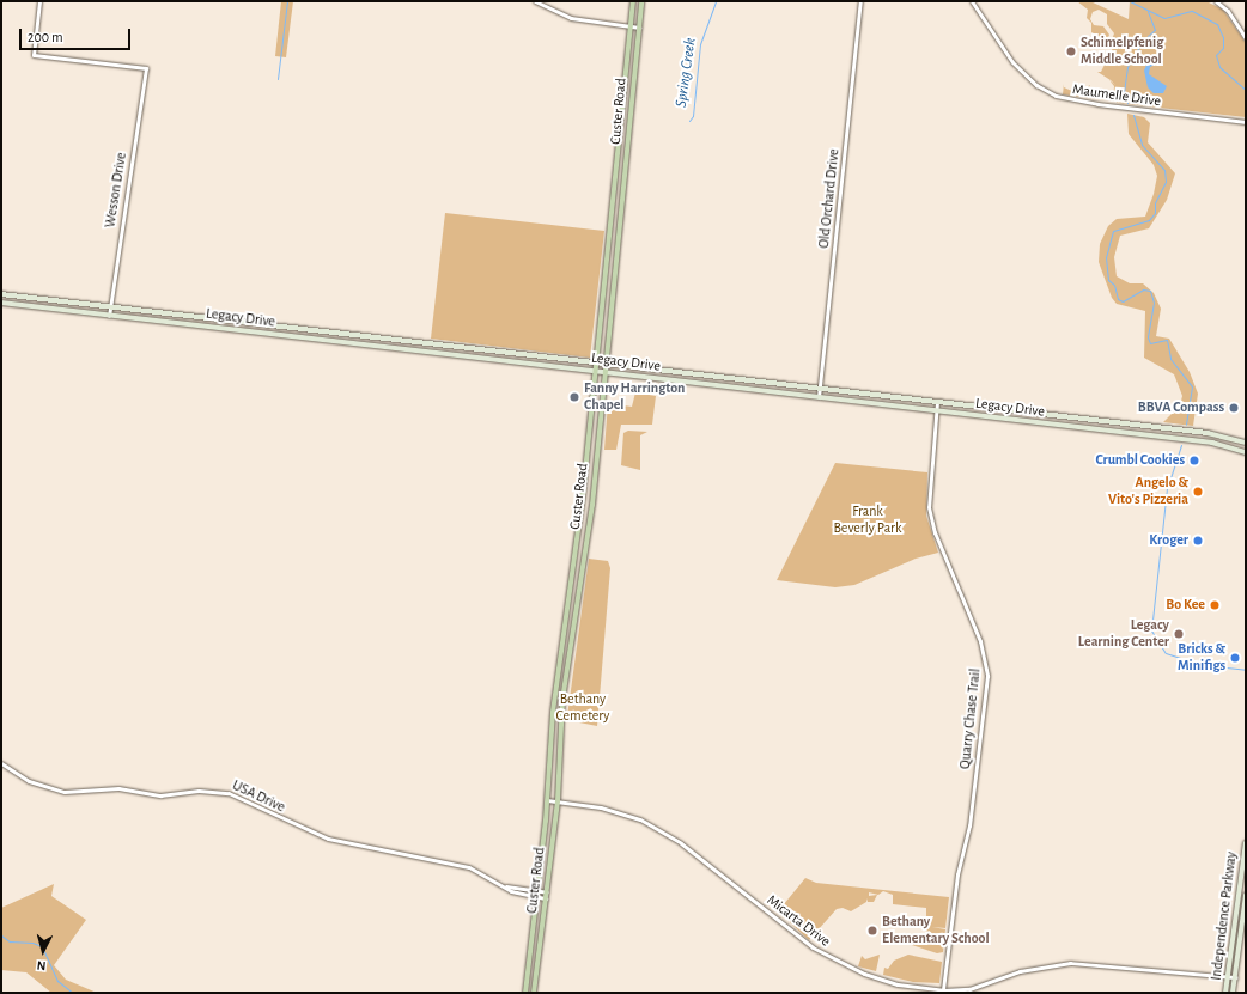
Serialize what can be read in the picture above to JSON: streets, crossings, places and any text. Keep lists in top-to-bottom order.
{
  "streets": {
    "main road": ["Custer Road", "Legacy Drive", "Independence Parkway"],
    "street": [
      "Maumelle Drive",
      "Wesson Drive",
      "Old Orchard Drive",
      "Quarry Chase Trail",
      "USA Drive",
      "Micarta Drive"
    ]
  },
  "crossings": [
    ["Custer Road", "Legacy Drive"],
    ["Custer Road", "USA Drive"],
    ["Custer Road", "Micarta Drive"],
    ["Wesson Drive", "Legacy Drive"],
    ["Old Orchard Drive", "Legacy Drive"],
    ["Legacy Drive", "Quarry Chase Trail"],
    ["Quarry Chase Trail", "Micarta Drive"],
    ["Independence Parkway", "Micarta Drive"]
  ],
  "water": ["Spring Creek"],
  "parks": ["Frank Beverly Park", "Bethany Cemetery"],
  "places": [
    "Schimelpfenig Middle School",
    "Fanny Harrington Chapel",
    "BBVA Compass",
    "Crumbl Cookies",
    "Angelo & Vito's Pizzeria",
    "Kroger",
    "Bo Kee",
    "Legacy Learning Center",
    "Bricks & Minifigs",
    "Bethany Elementary School"
  ],
  "scale_bar": "200 m",
  "north": "bottom"
}
